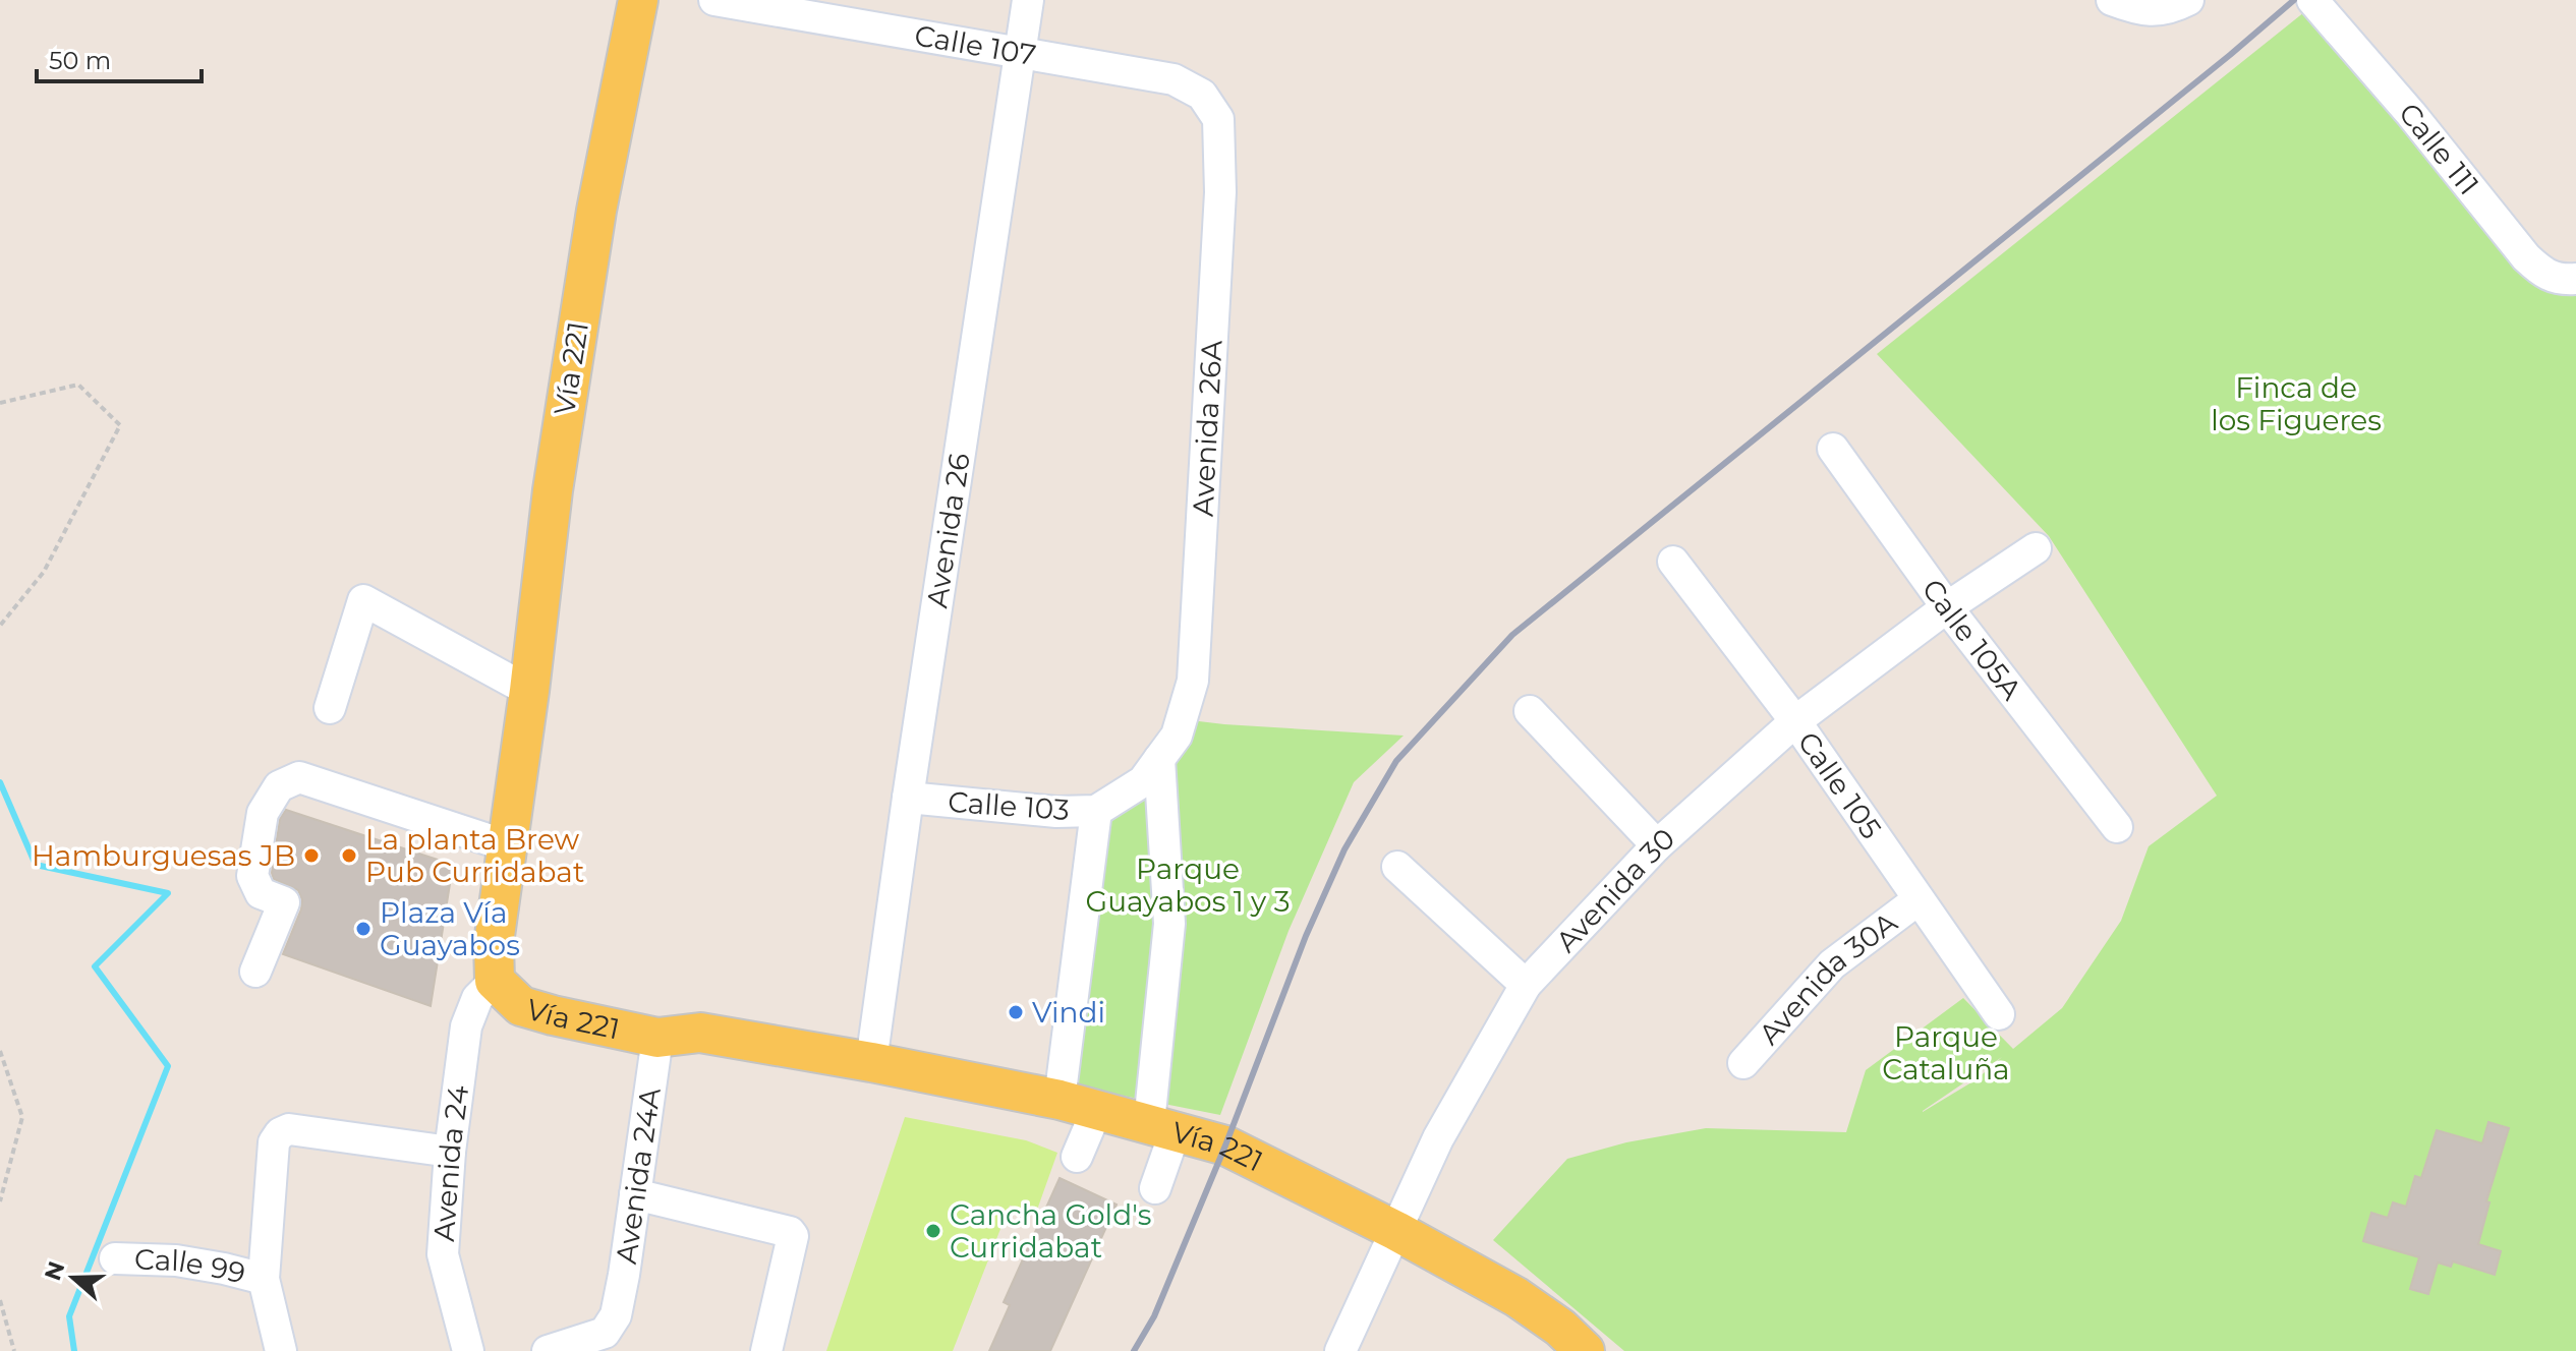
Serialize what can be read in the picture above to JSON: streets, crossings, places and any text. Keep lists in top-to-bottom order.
{
  "streets": {
    "main road": ["Vía 221"],
    "street": [
      "Calle 107",
      "Calle 111",
      "Avenida 26A",
      "Avenida 26",
      "Calle 105A",
      "Calle 105",
      "Calle 103",
      "Avenida 30",
      "Avenida 30A",
      "Avenida 24",
      "Avenida 24A",
      "Calle 99"
    ]
  },
  "crossings": [
    ["Calle 107", "Avenida 26A"],
    ["Calle 107", "Avenida 26"],
    ["Vía 221", "Avenida 26"],
    ["Vía 221", "Avenida 30"],
    ["Vía 221", "Avenida 24"],
    ["Vía 221", "Avenida 24A"],
    ["Avenida 26A", "Calle 103"],
    ["Avenida 26", "Calle 103"],
    ["Calle 105A", "Avenida 30"],
    ["Calle 105", "Avenida 30"],
    ["Calle 105", "Avenida 30A"]
  ],
  "parks": ["Finca de los Figueres", "Parque Guayabos 1 y 3", "Parque Cataluña"],
  "places": [
    "Hamburguesas JB",
    "La planta Brew Pub Curridabat",
    "Plaza Vía Guayabos",
    "Vindi",
    "Cancha Gold's Curridabat"
  ],
  "scale_bar": "50 m",
  "north": "left"
}
